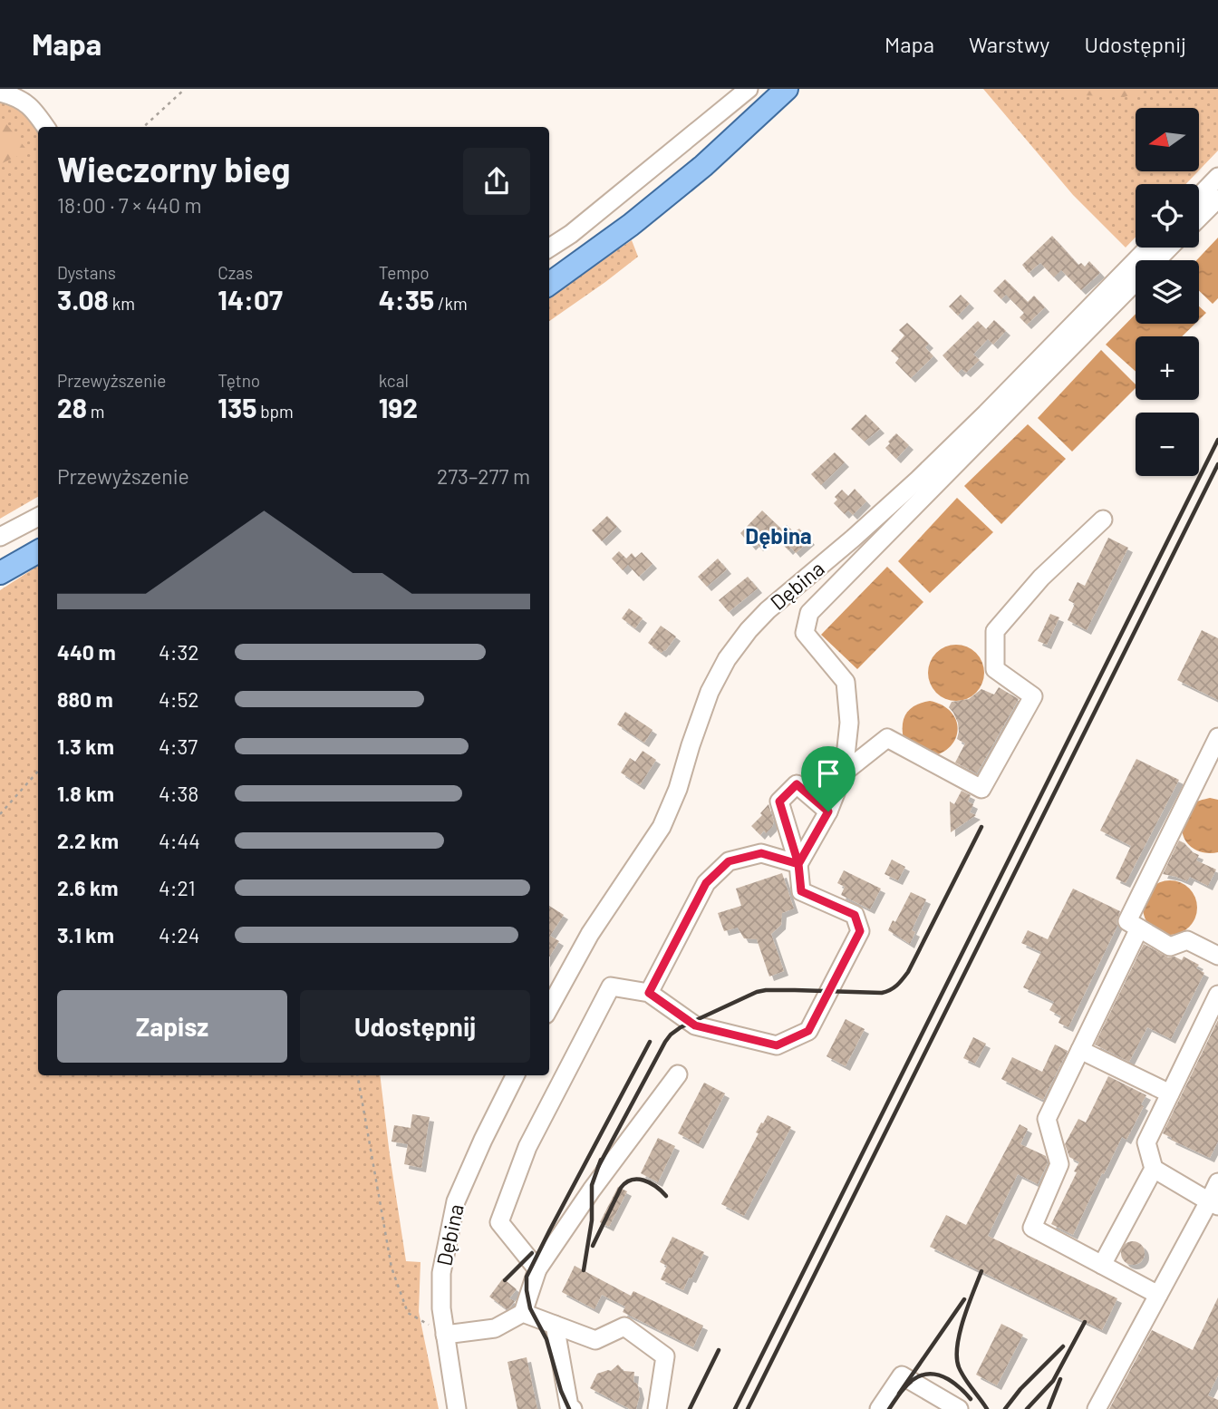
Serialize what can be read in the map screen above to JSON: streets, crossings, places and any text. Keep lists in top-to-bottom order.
{
  "streets": {
    "street": ["Dębina"]
  },
  "districts": ["Dębina"],
  "north": "left",
  "page": {
    "header": "Mapa",
    "nav": ["Mapa", "Warstwy", "Udostępnij"],
    "map_buttons": ["+", "−"],
    "heading": ["Wieczorny bieg", "18:00 · 7 × 440 m"],
    "stats": [
      ["Dystans", "3.08 km"],
      ["Czas", "14:07"],
      ["Tempo", "4:35 /km"],
      ["Przewyższenie", "28 m"],
      ["Tętno", "135 bpm"],
      ["kcal", "192"]
    ],
    "chart": ["Przewyższenie", "273–277 m"],
    "list": [
      {
        "name": "440 m",
        "note": "4:32"
      },
      {
        "name": "880 m",
        "note": "4:52"
      },
      {
        "name": "1.3 km",
        "note": "4:37"
      },
      {
        "name": "1.8 km",
        "note": "4:38"
      },
      {
        "name": "2.2 km",
        "note": "4:44"
      },
      {
        "name": "2.6 km",
        "note": "4:21"
      },
      {
        "name": "3.1 km",
        "note": "4:24"
      }
    ],
    "buttons": ["Zapisz", "Udostępnij"]
  }
}
